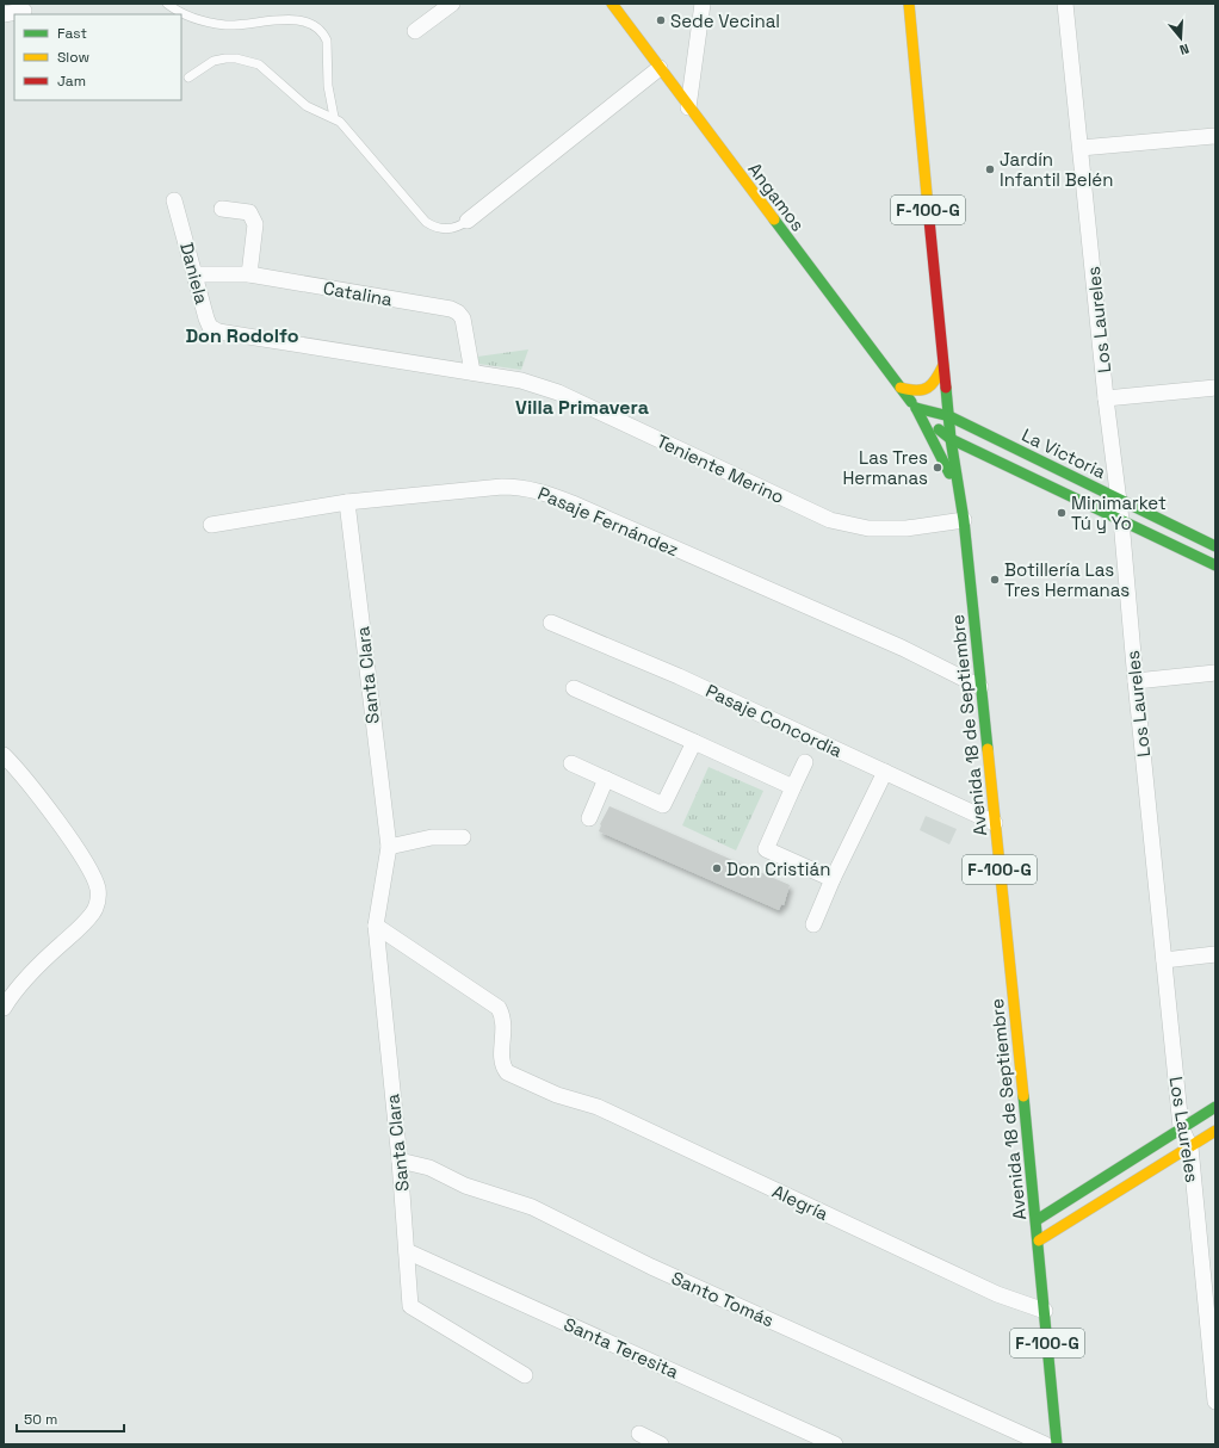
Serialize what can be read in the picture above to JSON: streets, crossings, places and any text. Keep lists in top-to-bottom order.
{
  "streets": {
    "main road": [
      "Angamos",
      "F-100-G",
      "La Victoria",
      "Avenida 18 de Septiembre"
    ],
    "street": [
      "Daniela",
      "Catalina",
      "Los Laureles",
      "Teniente Merino",
      "Pasaje Fernández",
      "Santa Clara",
      "Pasaje Concordia",
      "Alegría",
      "Santo Tomás",
      "Santa Teresita"
    ]
  },
  "crossings": [
    ["Angamos", "La Victoria"],
    ["Angamos", "Avenida 18 de Septiembre"],
    ["Daniela", "Catalina"],
    ["Daniela", "Teniente Merino"],
    ["Catalina", "Teniente Merino"],
    ["Los Laureles", "La Victoria"],
    ["La Victoria", "Avenida 18 de Septiembre"],
    ["Teniente Merino", "Avenida 18 de Septiembre"],
    ["Pasaje Fernández", "Santa Clara"],
    ["Pasaje Fernández", "Avenida 18 de Septiembre"],
    ["Santa Clara", "Alegría"],
    ["Santa Clara", "Santo Tomás"],
    ["Santa Clara", "Santa Teresita"],
    ["Pasaje Concordia", "Avenida 18 de Septiembre"],
    ["Avenida 18 de Septiembre", "Alegría"]
  ],
  "districts": ["Don Rodolfo", "Villa Primavera"],
  "places": [
    "Sede Vecinal",
    "Jardín Infantil Belén",
    "Las Tres Hermanas",
    "Minimarket Tú y Yo",
    "Botillería Las Tres Hermanas",
    "Don Cristián"
  ],
  "legend": ["Fast", "Slow", "Jam"],
  "scale_bar": "50 m",
  "north": "bottom"
}
